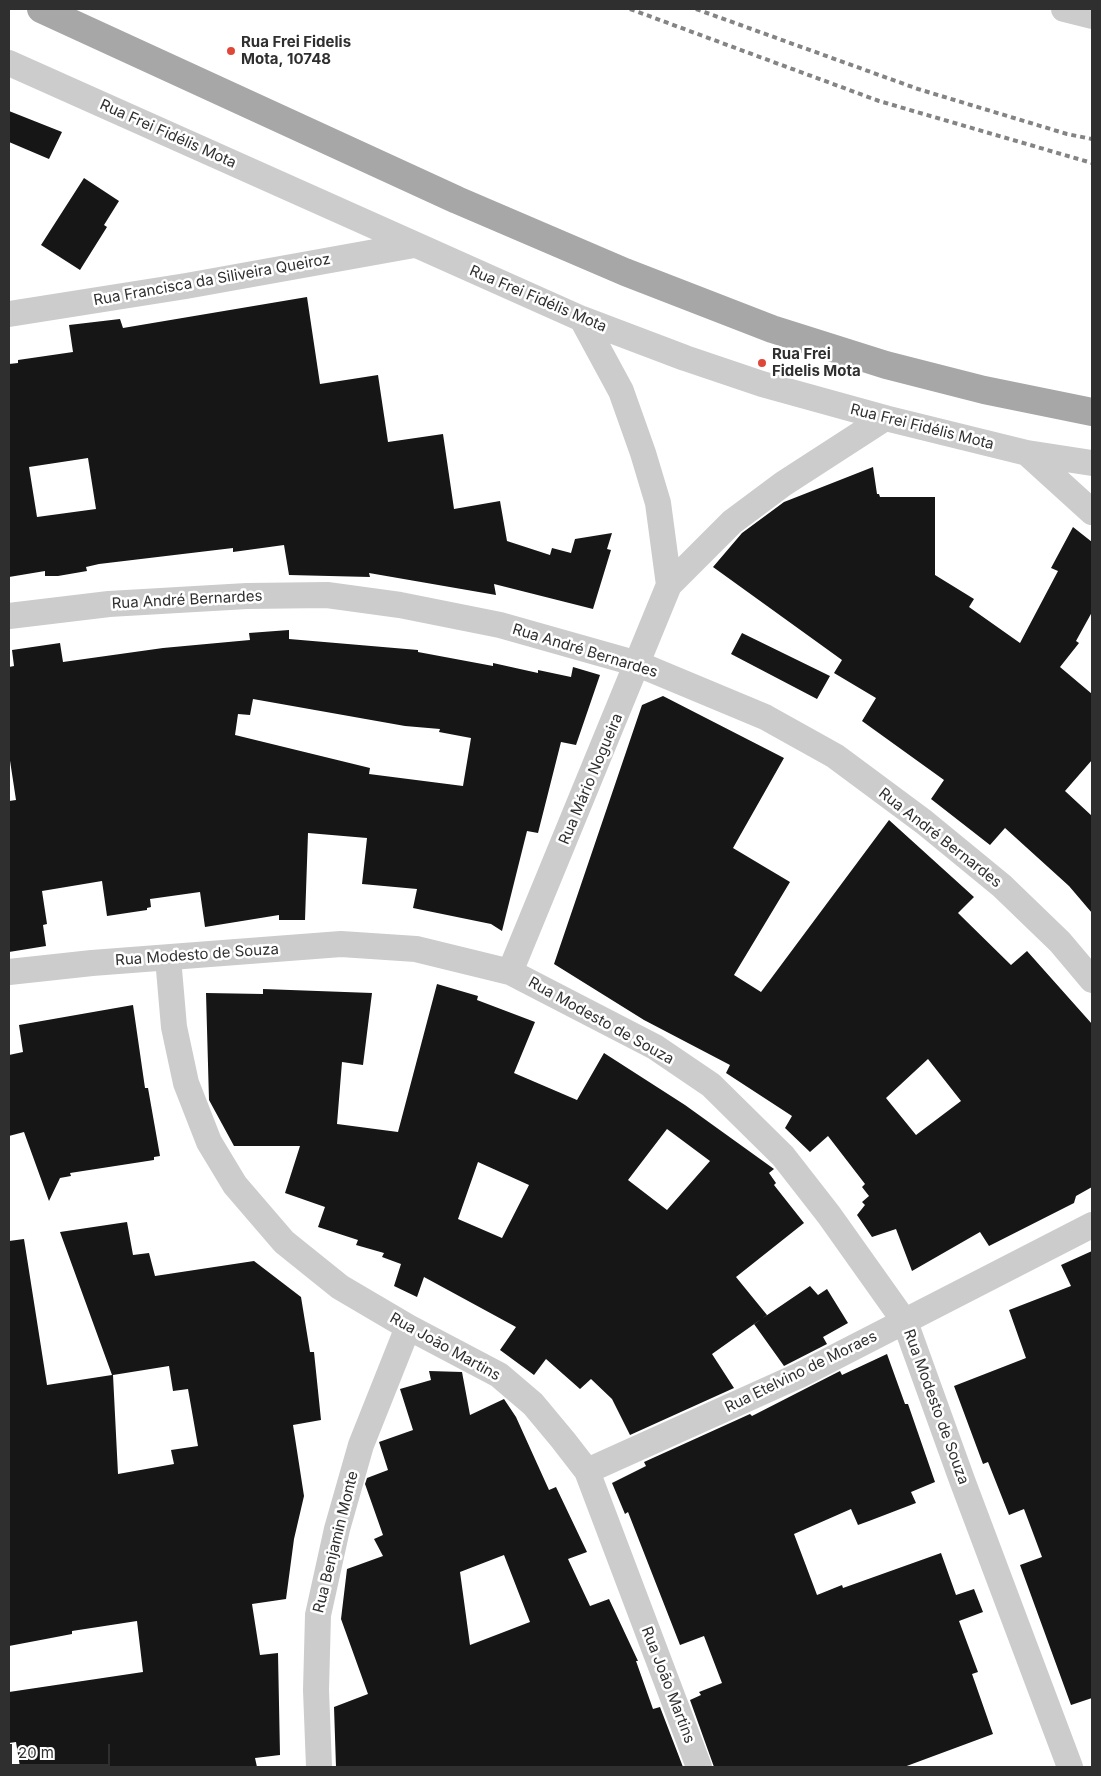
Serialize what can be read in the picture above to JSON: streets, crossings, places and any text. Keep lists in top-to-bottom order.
{
  "streets": {
    "street": [
      "Rua Frei Fidélis Mota",
      "Rua Francisca da Siliveira Queiroz",
      "Rua André Bernardes",
      "Rua Mário Nogueira",
      "Rua Modesto de Souza",
      "Rua João Martins",
      "Rua Etelvino de Moraes",
      "Rua Benjamin Monte"
    ]
  },
  "crossings": [
    ["Rua Frei Fidélis Mota", "Rua Francisca da Siliveira Queiroz"],
    ["Rua Frei Fidélis Mota", "Rua Mário Nogueira"],
    ["Rua André Bernardes", "Rua Mário Nogueira"],
    ["Rua Mário Nogueira", "Rua Modesto de Souza"],
    ["Rua Modesto de Souza", "Rua João Martins"],
    ["Rua Modesto de Souza", "Rua Etelvino de Moraes"],
    ["Rua João Martins", "Rua Etelvino de Moraes"],
    ["Rua João Martins", "Rua Benjamin Monte"]
  ],
  "places": ["Rua Frei Fidelis Mota, 10748", "Rua Frei Fidelis Mota"],
  "scale_bar": "20 m"
}
